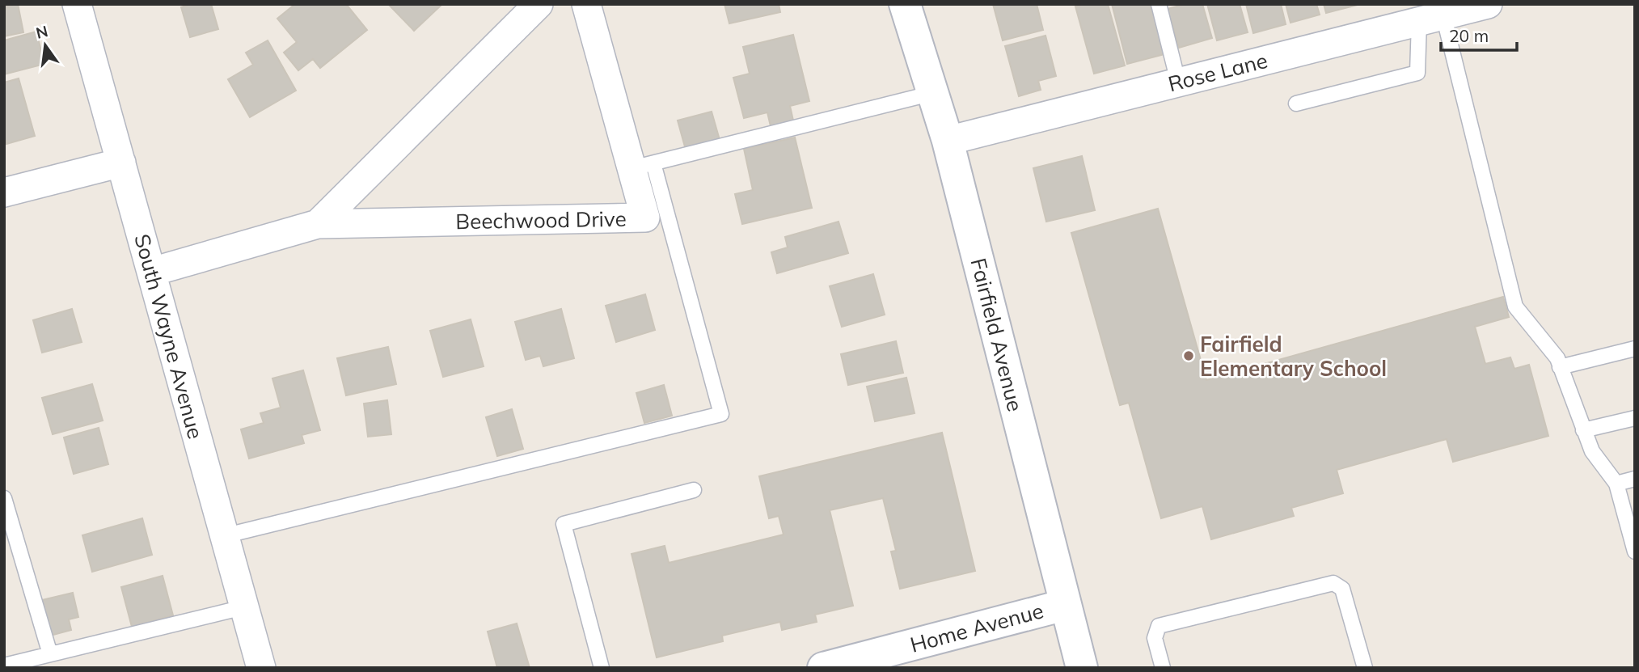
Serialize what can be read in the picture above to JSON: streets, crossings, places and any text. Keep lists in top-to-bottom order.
{
  "streets": {
    "main road": ["Fairfield Avenue", "Home Avenue"],
    "street": ["Rose Lane", "Beechwood Drive", "South Wayne Avenue"]
  },
  "crossings": [
    ["Rose Lane", "Fairfield Avenue"],
    ["Beechwood Drive", "South Wayne Avenue"],
    ["Fairfield Avenue", "Home Avenue"]
  ],
  "places": ["Fairfield Elementary School"],
  "scale_bar": "20 m",
  "north": "top"
}
